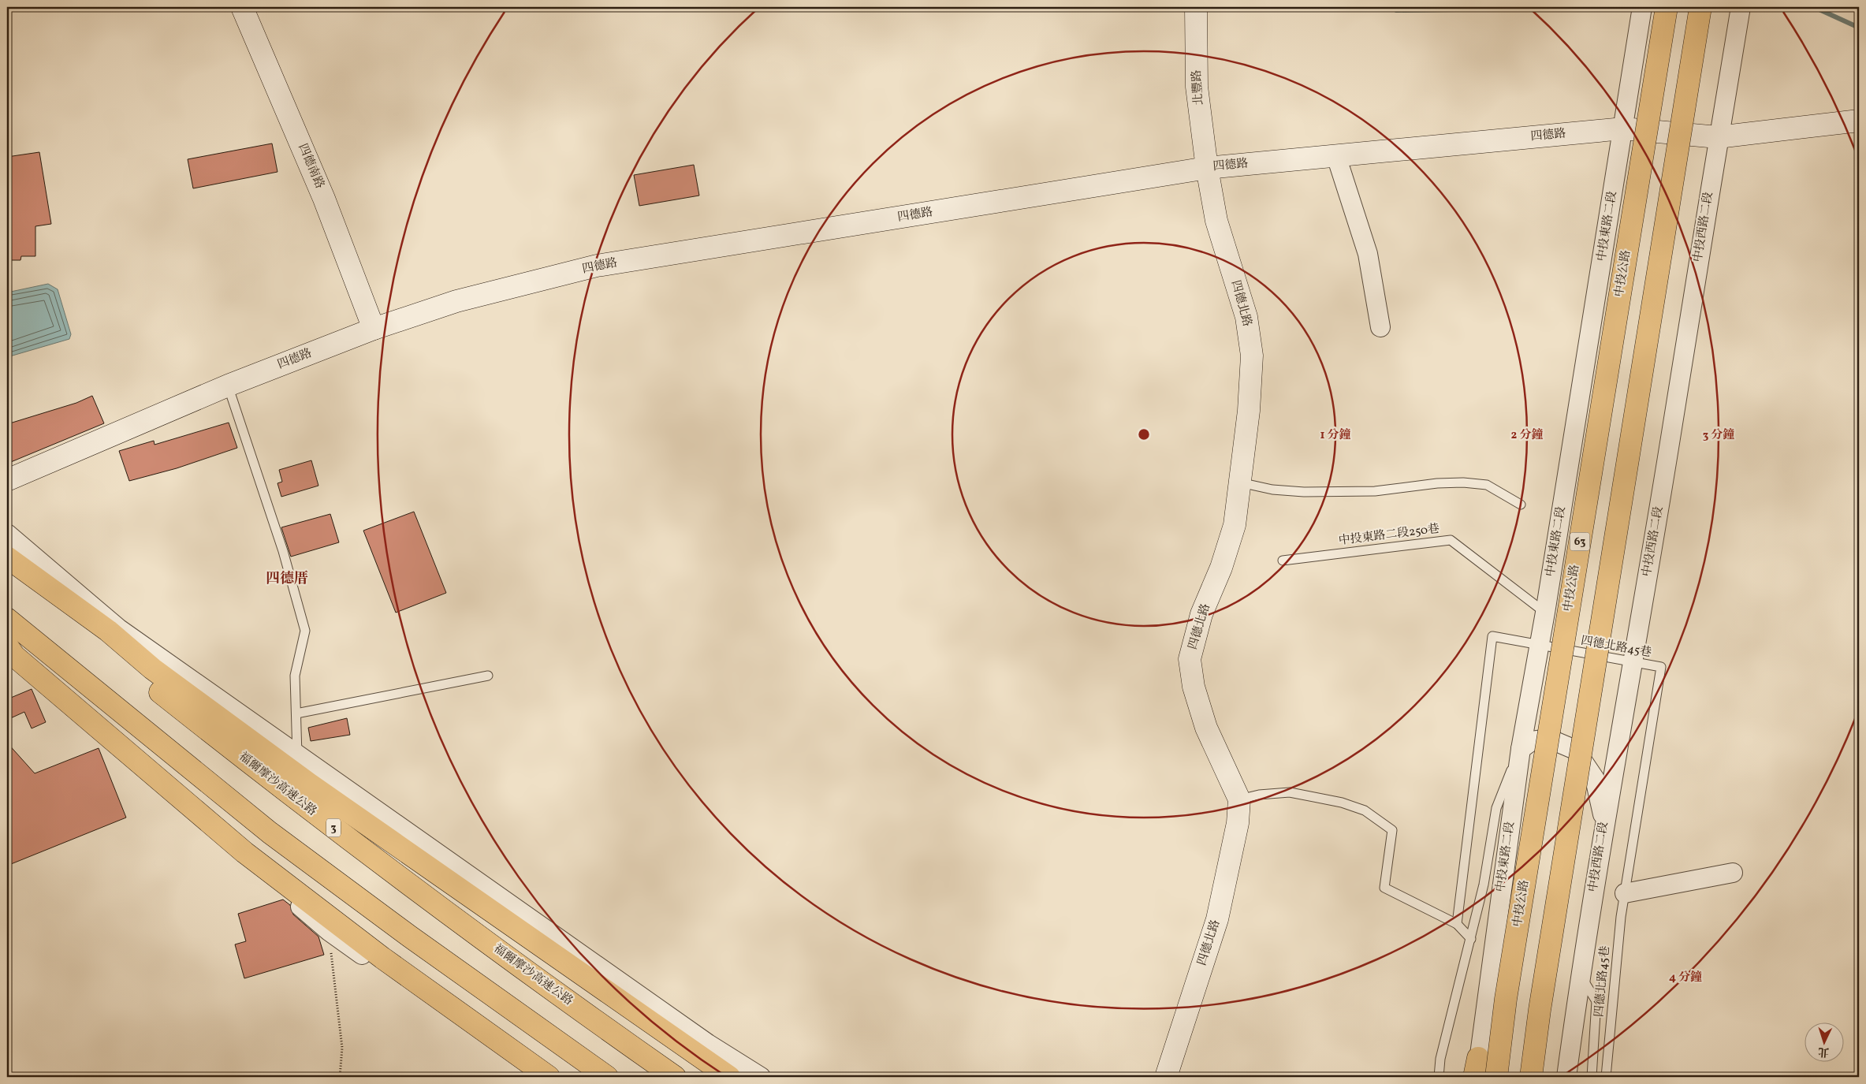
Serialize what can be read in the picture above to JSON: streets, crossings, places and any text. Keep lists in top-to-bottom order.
{
  "streets": {
    "main road": [
      "北豐路",
      "四德路",
      "四德南路",
      "中投公路",
      "四德北路",
      "63",
      "福爾摩沙高速公路",
      "3"
    ],
    "street": ["中投東路二段", "中投西路二段"],
    "lane": ["中投東路二段250巷", "四德北路45巷"]
  },
  "crossings": [
    ["北豐路", "四德路"],
    ["北豐路", "四德北路"],
    ["四德路", "四德南路"],
    ["四德路", "中投東路二段"],
    ["四德路", "中投西路二段"],
    ["四德路", "四德北路"],
    ["中投東路二段", "中投東路二段250巷"],
    ["中投東路二段", "四德北路45巷"],
    ["中投西路二段", "四德北路45巷"]
  ],
  "districts": ["四德厝"],
  "north": "bottom",
  "rings": [
    "1 分鐘",
    "2 分鐘",
    "3 分鐘",
    "4 分鐘"
  ]
}
